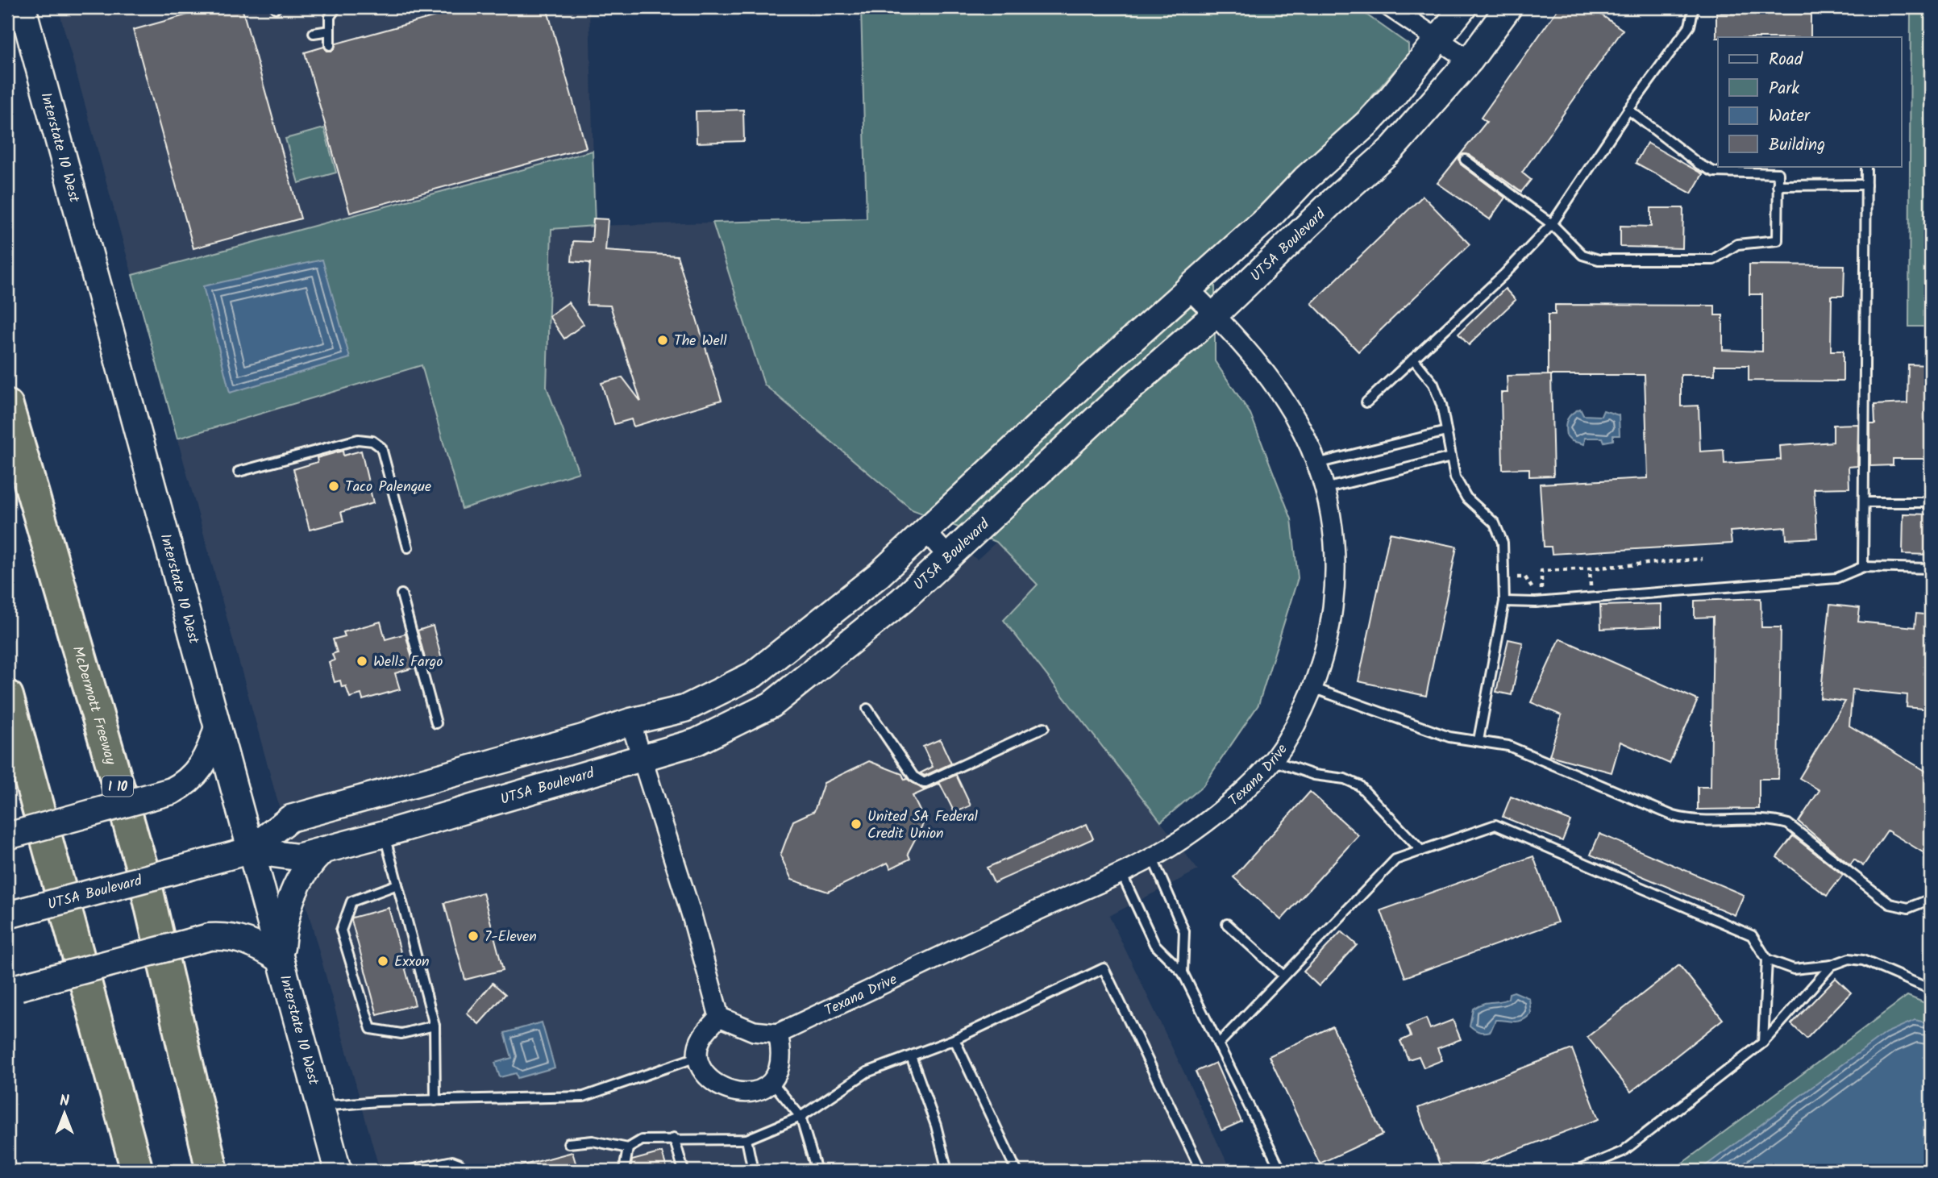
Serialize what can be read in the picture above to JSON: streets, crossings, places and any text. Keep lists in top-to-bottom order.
{
  "streets": {
    "highway": ["McDermott Freeway", "I 10"],
    "main road": ["Interstate 10 West", "UTSA Boulevard"],
    "street": ["Texana Drive"]
  },
  "crossings": [
    ["Interstate 10 West", "UTSA Boulevard"],
    ["UTSA Boulevard", "Texana Drive"]
  ],
  "places": [
    "The Well",
    "Taco Palenque",
    "Wells Fargo",
    "United SA Federal Credit Union",
    "7-Eleven",
    "Exxon"
  ],
  "legend": [
    "Road",
    "Park",
    "Water",
    "Building"
  ],
  "north": "top"
}
